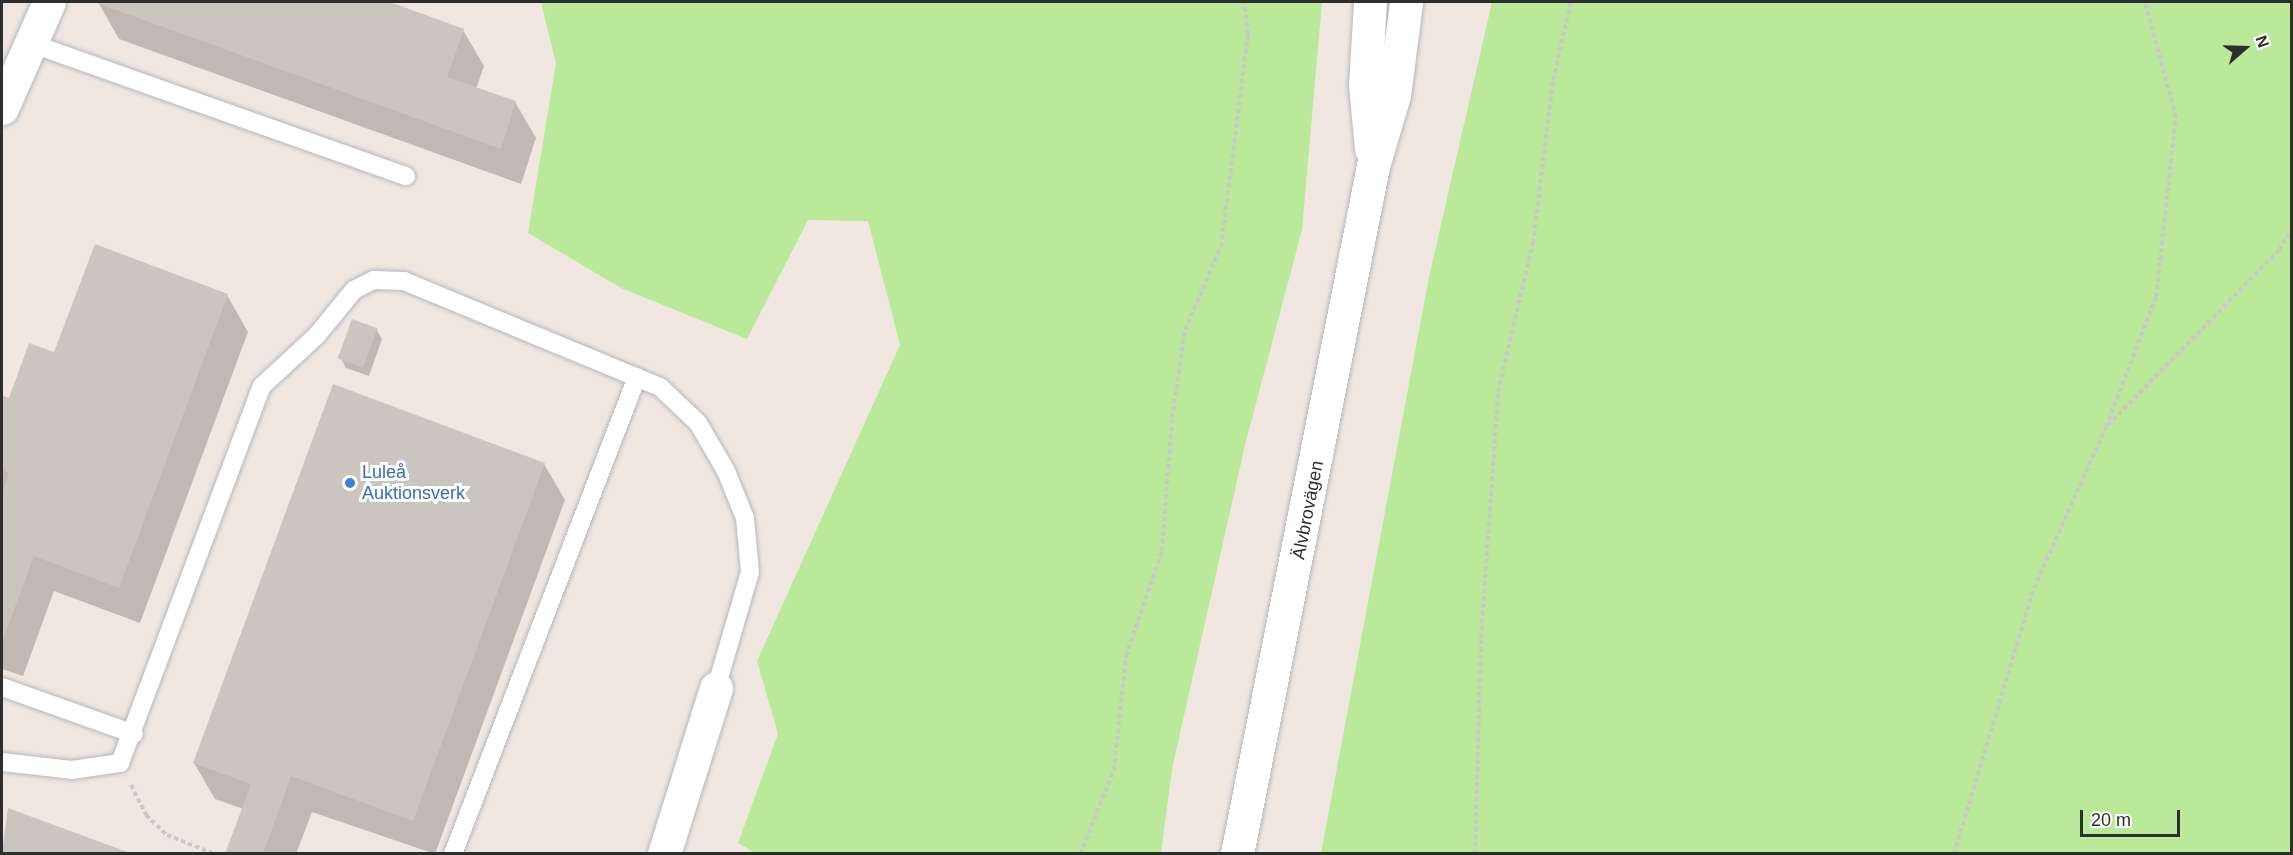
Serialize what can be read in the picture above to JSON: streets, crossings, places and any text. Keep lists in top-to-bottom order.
{
  "streets": {
    "main road": ["Älvbrovägen"]
  },
  "places": ["Luleå Auktionsverk"],
  "scale_bar": "20 m",
  "north": "right"
}
